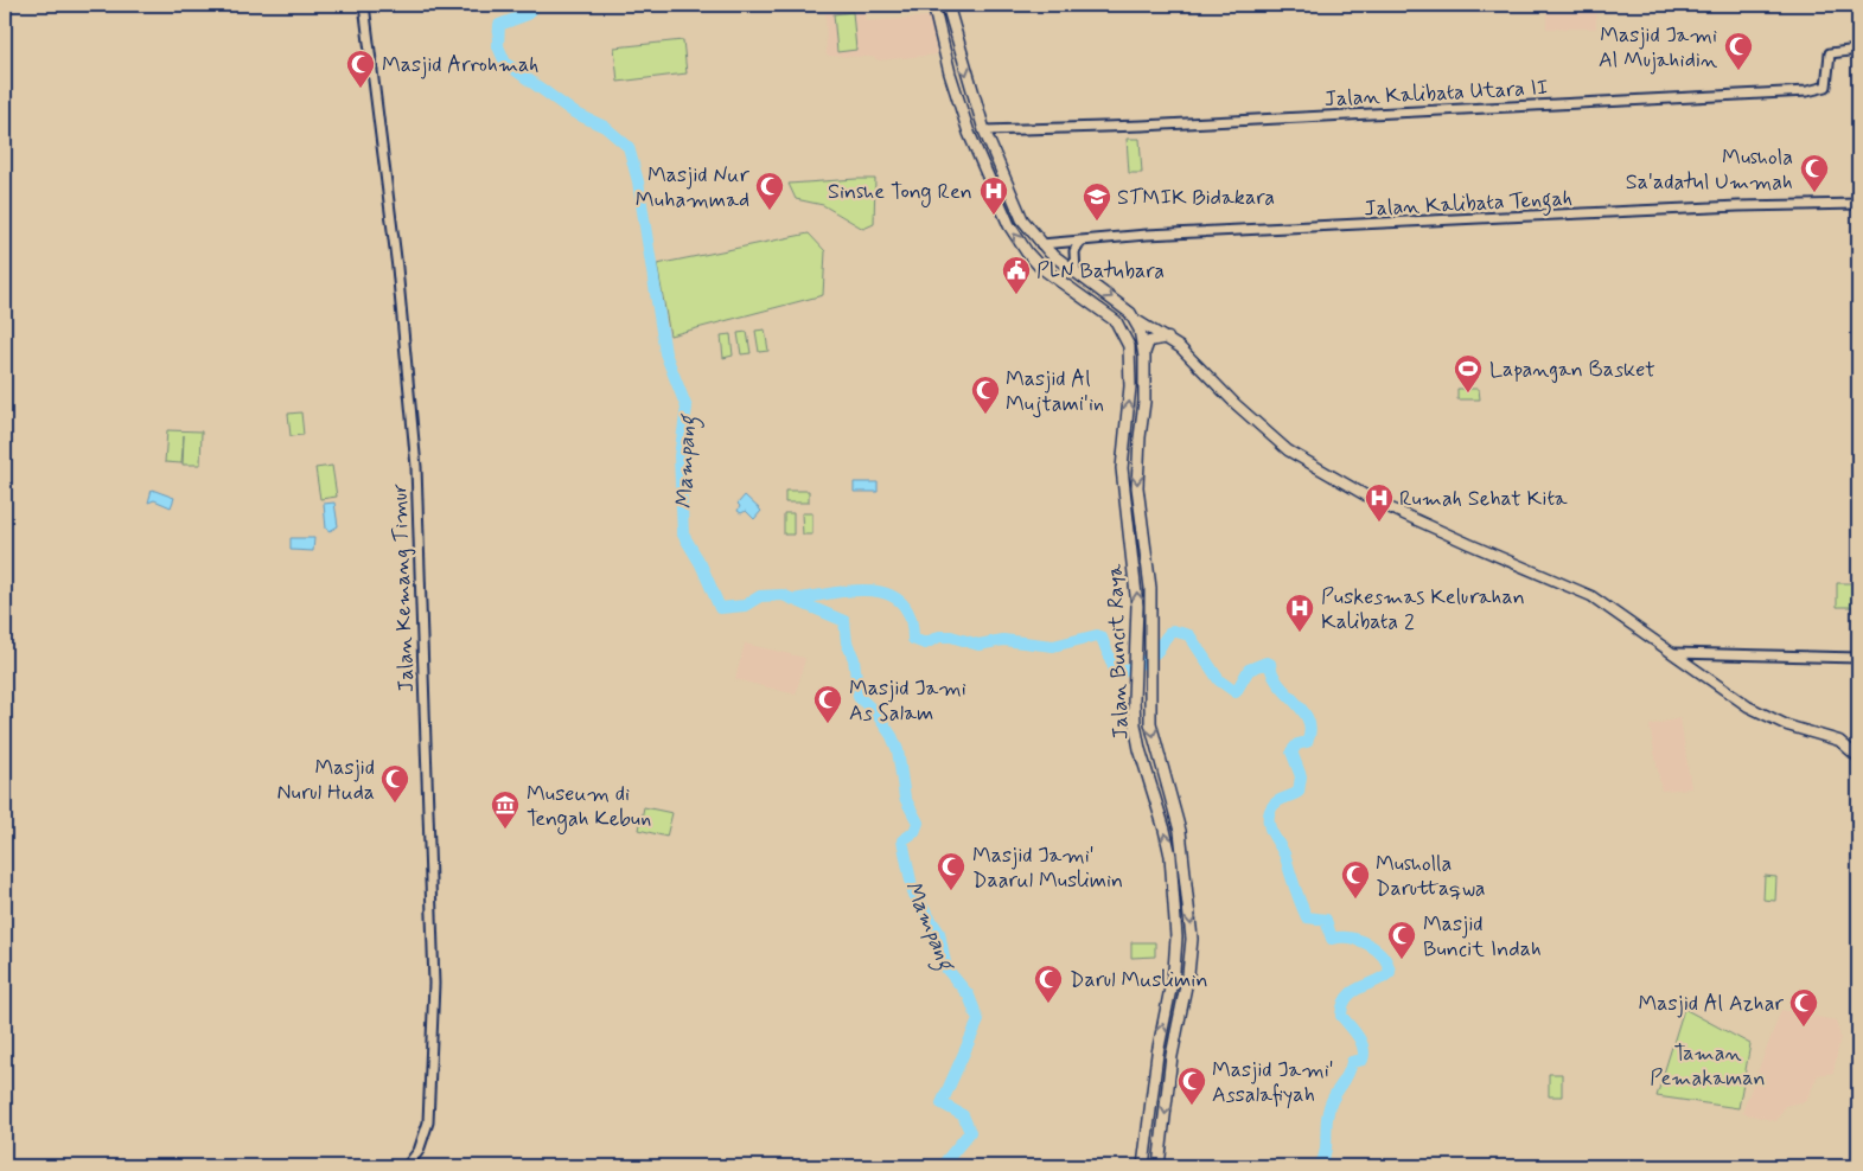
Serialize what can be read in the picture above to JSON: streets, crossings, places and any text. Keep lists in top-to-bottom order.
{
  "streets": {
    "main road": ["Jalan Buncit Raya"],
    "street": ["Jalan Kalibata Utara II", "Jalan Kalibata Tengah", "Jalan Kemang Timur"]
  },
  "water": ["Mampang"],
  "parks": ["Taman Pemakaman"],
  "places": {
    "mosque": [
      "Masjid Jami Al Mujahidin",
      "Masjid Arrohmah",
      "Mushola Sa'adatul Ummah",
      "Masjid Nur Muhammad",
      "Masjid Al Mujtami'in",
      "Masjid Jami As Salam",
      "Masjid Nurul Huda",
      "Masjid Jami' Daarul Muslimin",
      "Musholla Daruttaqwa",
      "Masjid Buncit Indah",
      "Darul Muslimin",
      "Masjid Al Azhar",
      "Masjid Jami' Assalafiyah"
    ],
    "hospital": ["Sinshe Tong Ren", "Rumah Sehat Kita", "Puskesmas Kelurahan Kalibata 2"],
    "school or university": ["STMIK Bidakara"],
    "public building": ["PLN Batubara"],
    "sports": ["Lapangan Basket"],
    "museum": ["Museum di Tengah Kebun"]
  }
}
